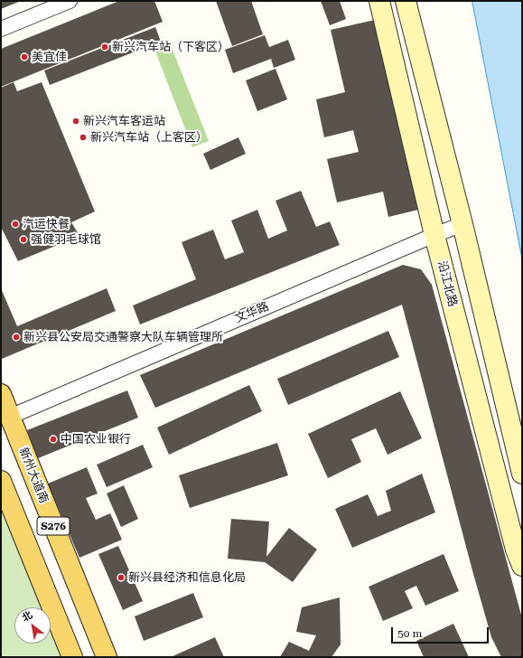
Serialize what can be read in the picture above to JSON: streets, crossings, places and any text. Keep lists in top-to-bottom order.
{
  "streets": {
    "main road": ["沿江北路", "新州大道南", "S276"],
    "street": ["文华路"]
  },
  "crossings": [
    ["沿江北路", "文华路"],
    ["文华路", "新州大道南"]
  ],
  "places": [
    "新兴汽车站（下客区）",
    "美宜佳",
    "新兴汽车客运站",
    "新兴汽车站（上客区）",
    "汽运快餐",
    "强健羽毛球馆",
    "新兴县公安局交通警察大队车辆管理所",
    "中国农业银行",
    "新兴县经济和信息化局"
  ],
  "scale_bar": "50 m",
  "north": "top left"
}
